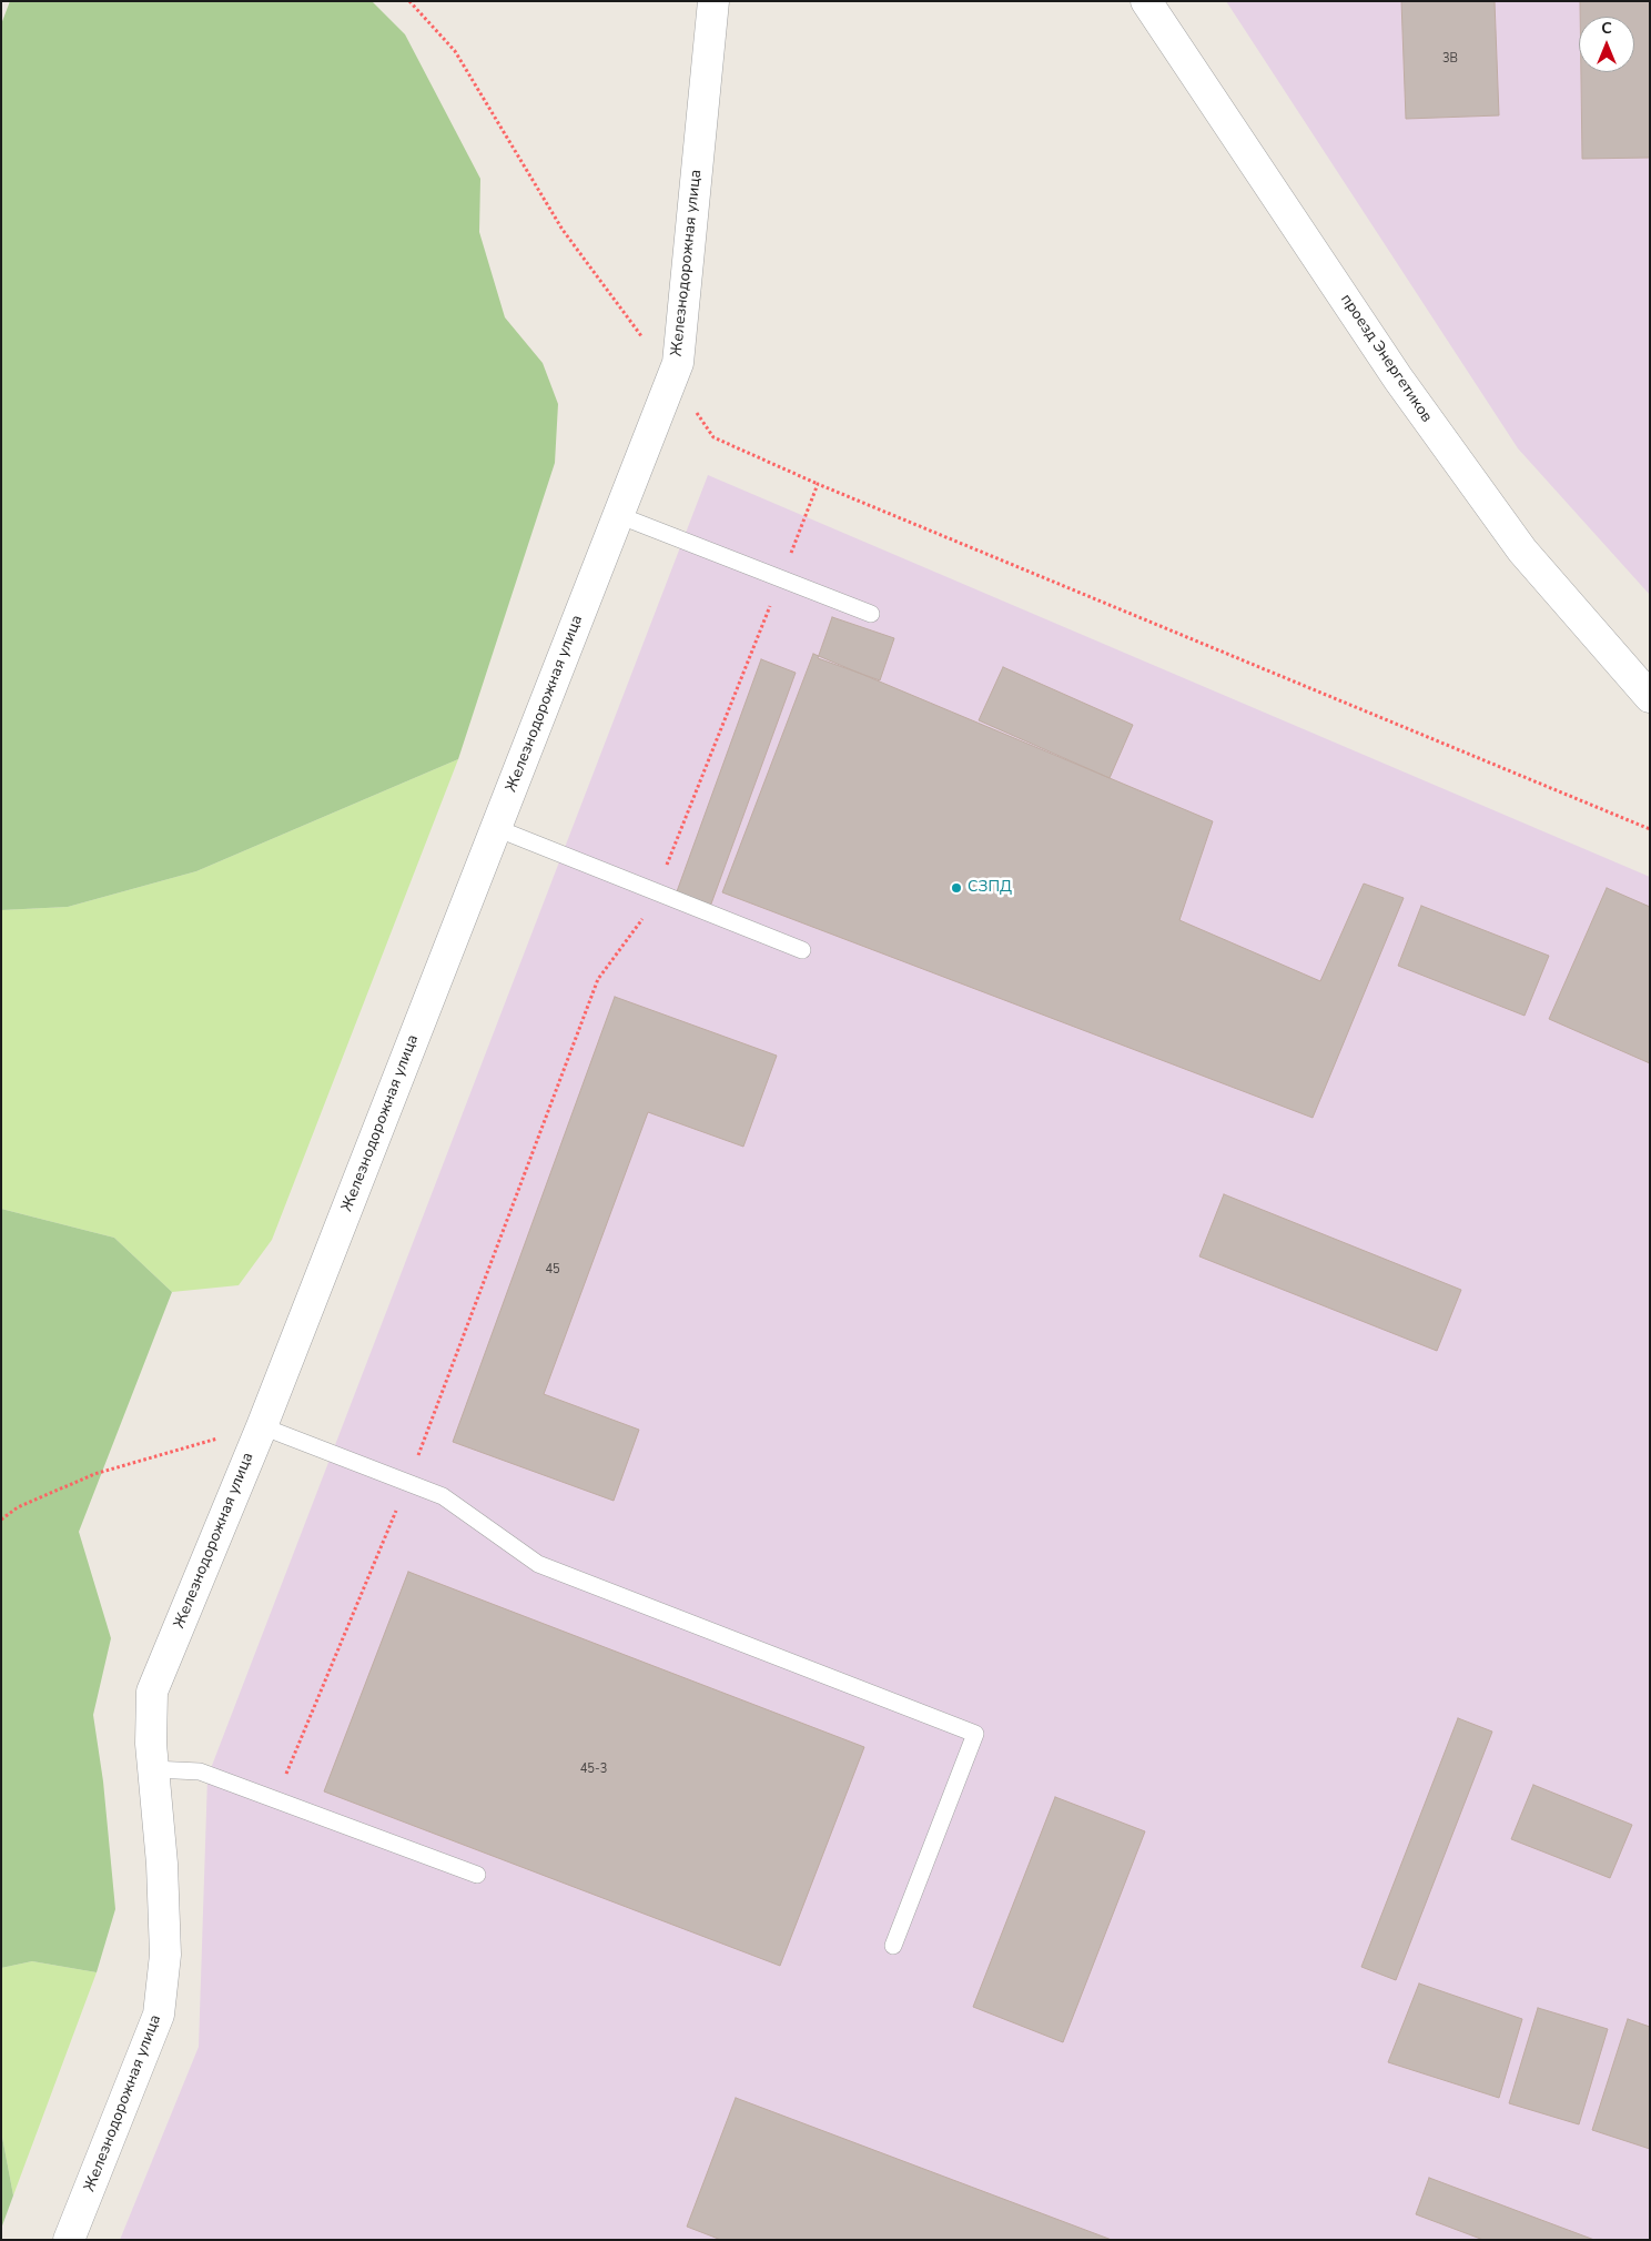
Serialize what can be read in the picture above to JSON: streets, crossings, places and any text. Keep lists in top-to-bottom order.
{
  "streets": {
    "street": ["Железнодорожная улица", "проезд Энергетиков"]
  },
  "places": ["СЗПД"],
  "house_numbers": ["3В", "45", "45-3"],
  "north": "top"
}
